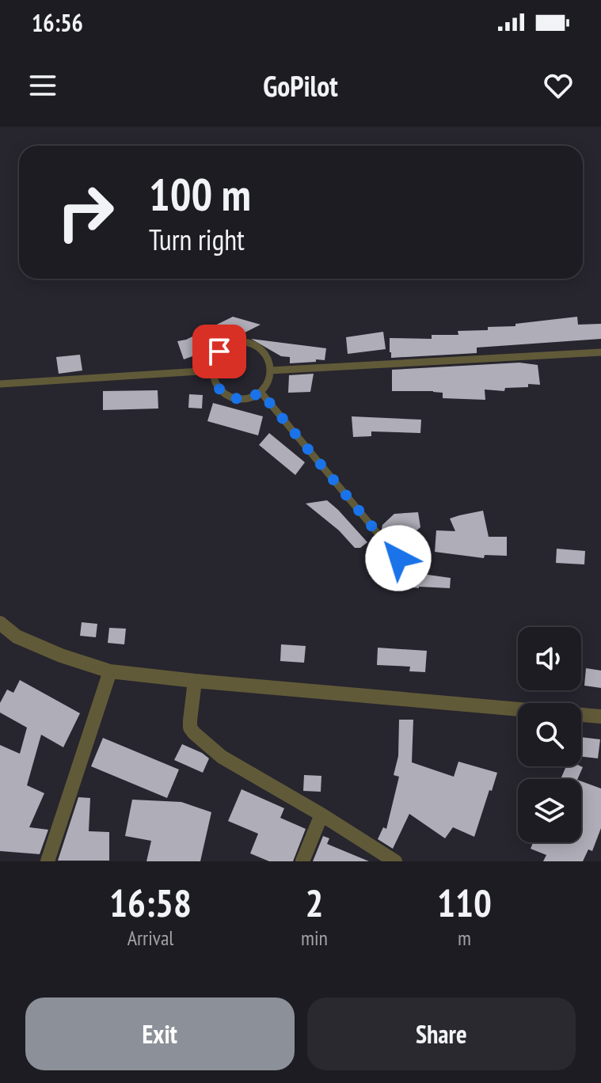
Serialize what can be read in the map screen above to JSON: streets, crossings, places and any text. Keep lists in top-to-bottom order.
{
  "page": {
    "status": "16:56",
    "header": "GoPilot",
    "turn": ["100 m", "Turn right"],
    "eta": [
      "16:58",
      "Arrival",
      "2",
      "min",
      "110",
      "m"
    ],
    "buttons": ["Exit", "Share"]
  }
}
